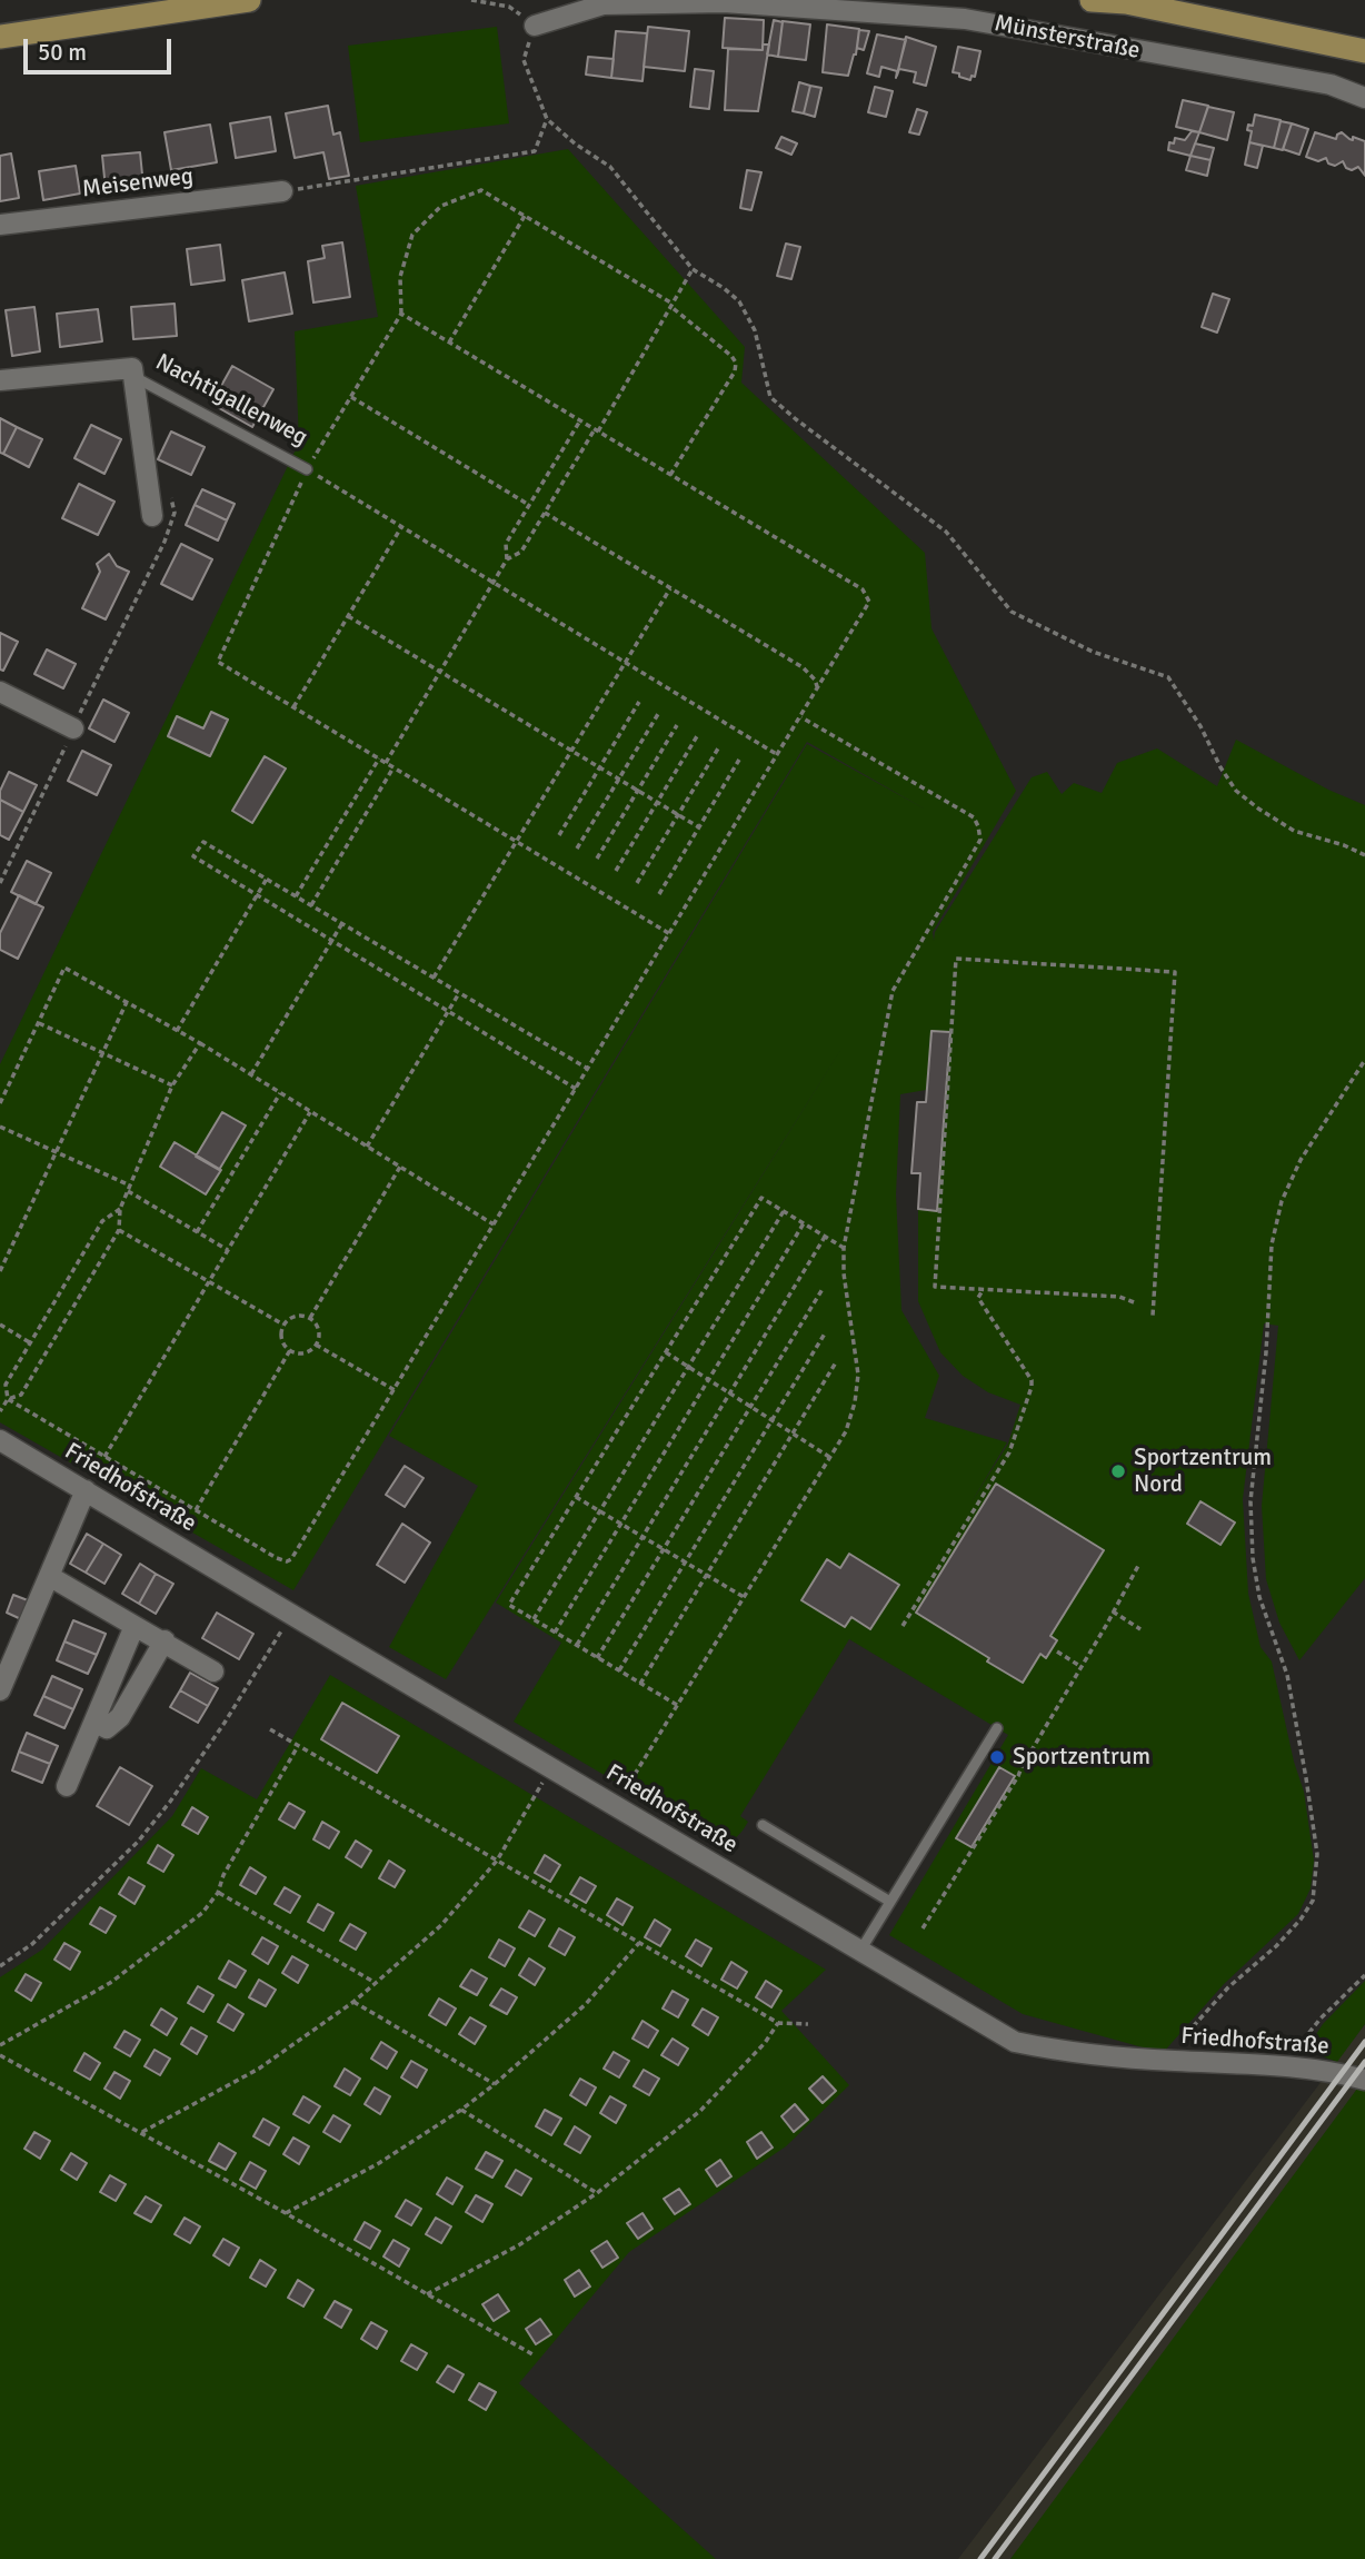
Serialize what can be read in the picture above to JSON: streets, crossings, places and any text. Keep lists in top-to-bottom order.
{
  "streets": {
    "main road": ["Münsterstraße"],
    "street": ["Meisenweg", "Nachtigallenweg", "Friedhofstraße"]
  },
  "places": ["Sportzentrum Nord", "Sportzentrum"],
  "scale_bar": "50 m"
}
